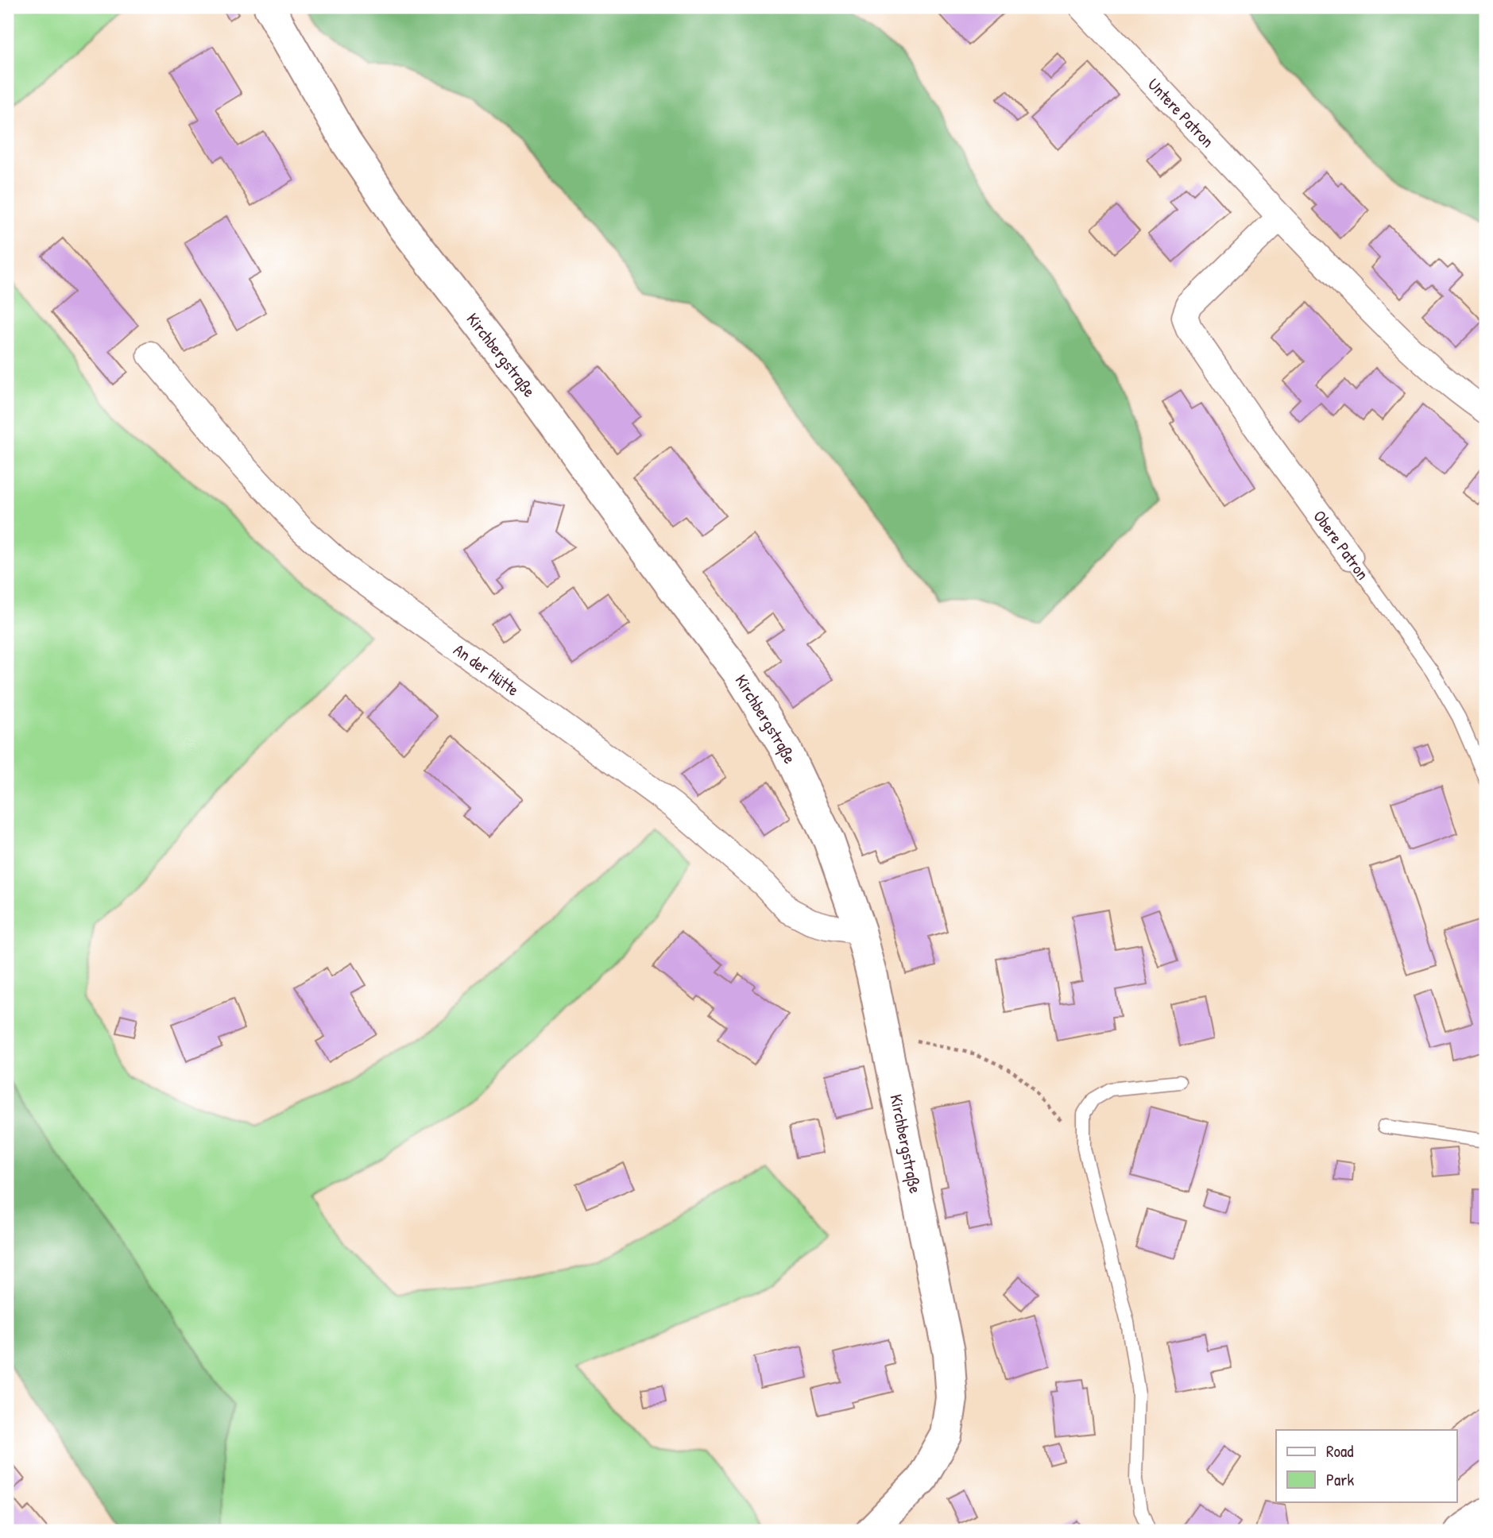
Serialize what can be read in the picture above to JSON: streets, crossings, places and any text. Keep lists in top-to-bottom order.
{
  "streets": {
    "street": [
      "Untere Patron",
      "Kirchbergstraße",
      "Obere Patron",
      "An der Hütte"
    ]
  },
  "crossings": [
    ["Untere Patron", "Obere Patron"],
    ["Kirchbergstraße", "An der Hütte"]
  ],
  "legend": ["Road", "Park"]
}
